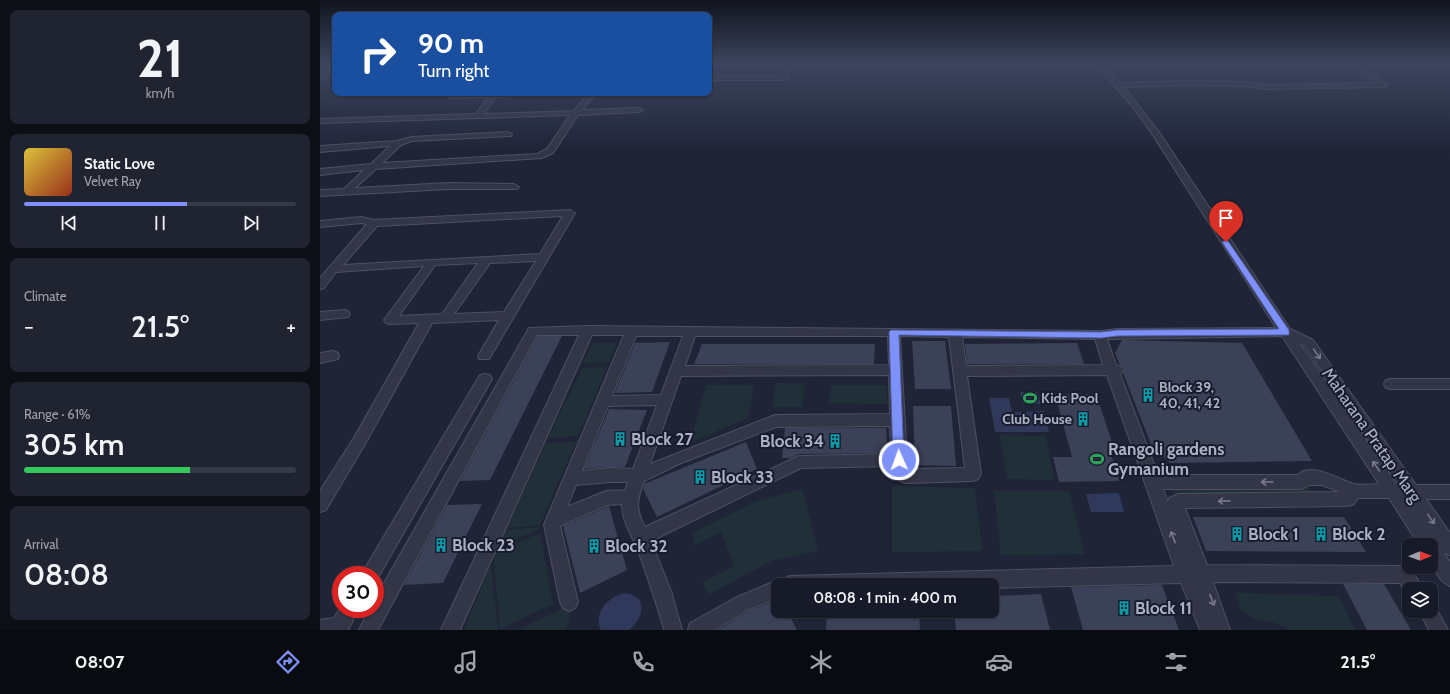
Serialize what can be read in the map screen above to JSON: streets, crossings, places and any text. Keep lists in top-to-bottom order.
{
  "streets": {
    "street": ["Maharana Pratap Marg"]
  },
  "places": {
    "building": [
      "Block 39, 40, 41, 42",
      "Club House",
      "Block 27",
      "Block 34",
      "Block 33",
      "Block 1",
      "Block 2",
      "Block 23",
      "Block 32",
      "Block 11"
    ],
    "sports": ["Kids Pool", "Rangoli gardens Gymanium"]
  },
  "north": "right",
  "page": {
    "tile": [
      ["21", "km/h"],
      "Climate",
      ["Range · 61%", "305 km"],
      ["Arrival", "08:08"]
    ],
    "turn": ["90 m", "Turn right"],
    "song": ["Static Love", "Velvet Ray"],
    "heat": ["−", "21.5°", "+"],
    "limit": "30",
    "trip": "08:08 · 1 min · 400 m",
    "tabs": ["08:07", "21.5°"]
  }
}
